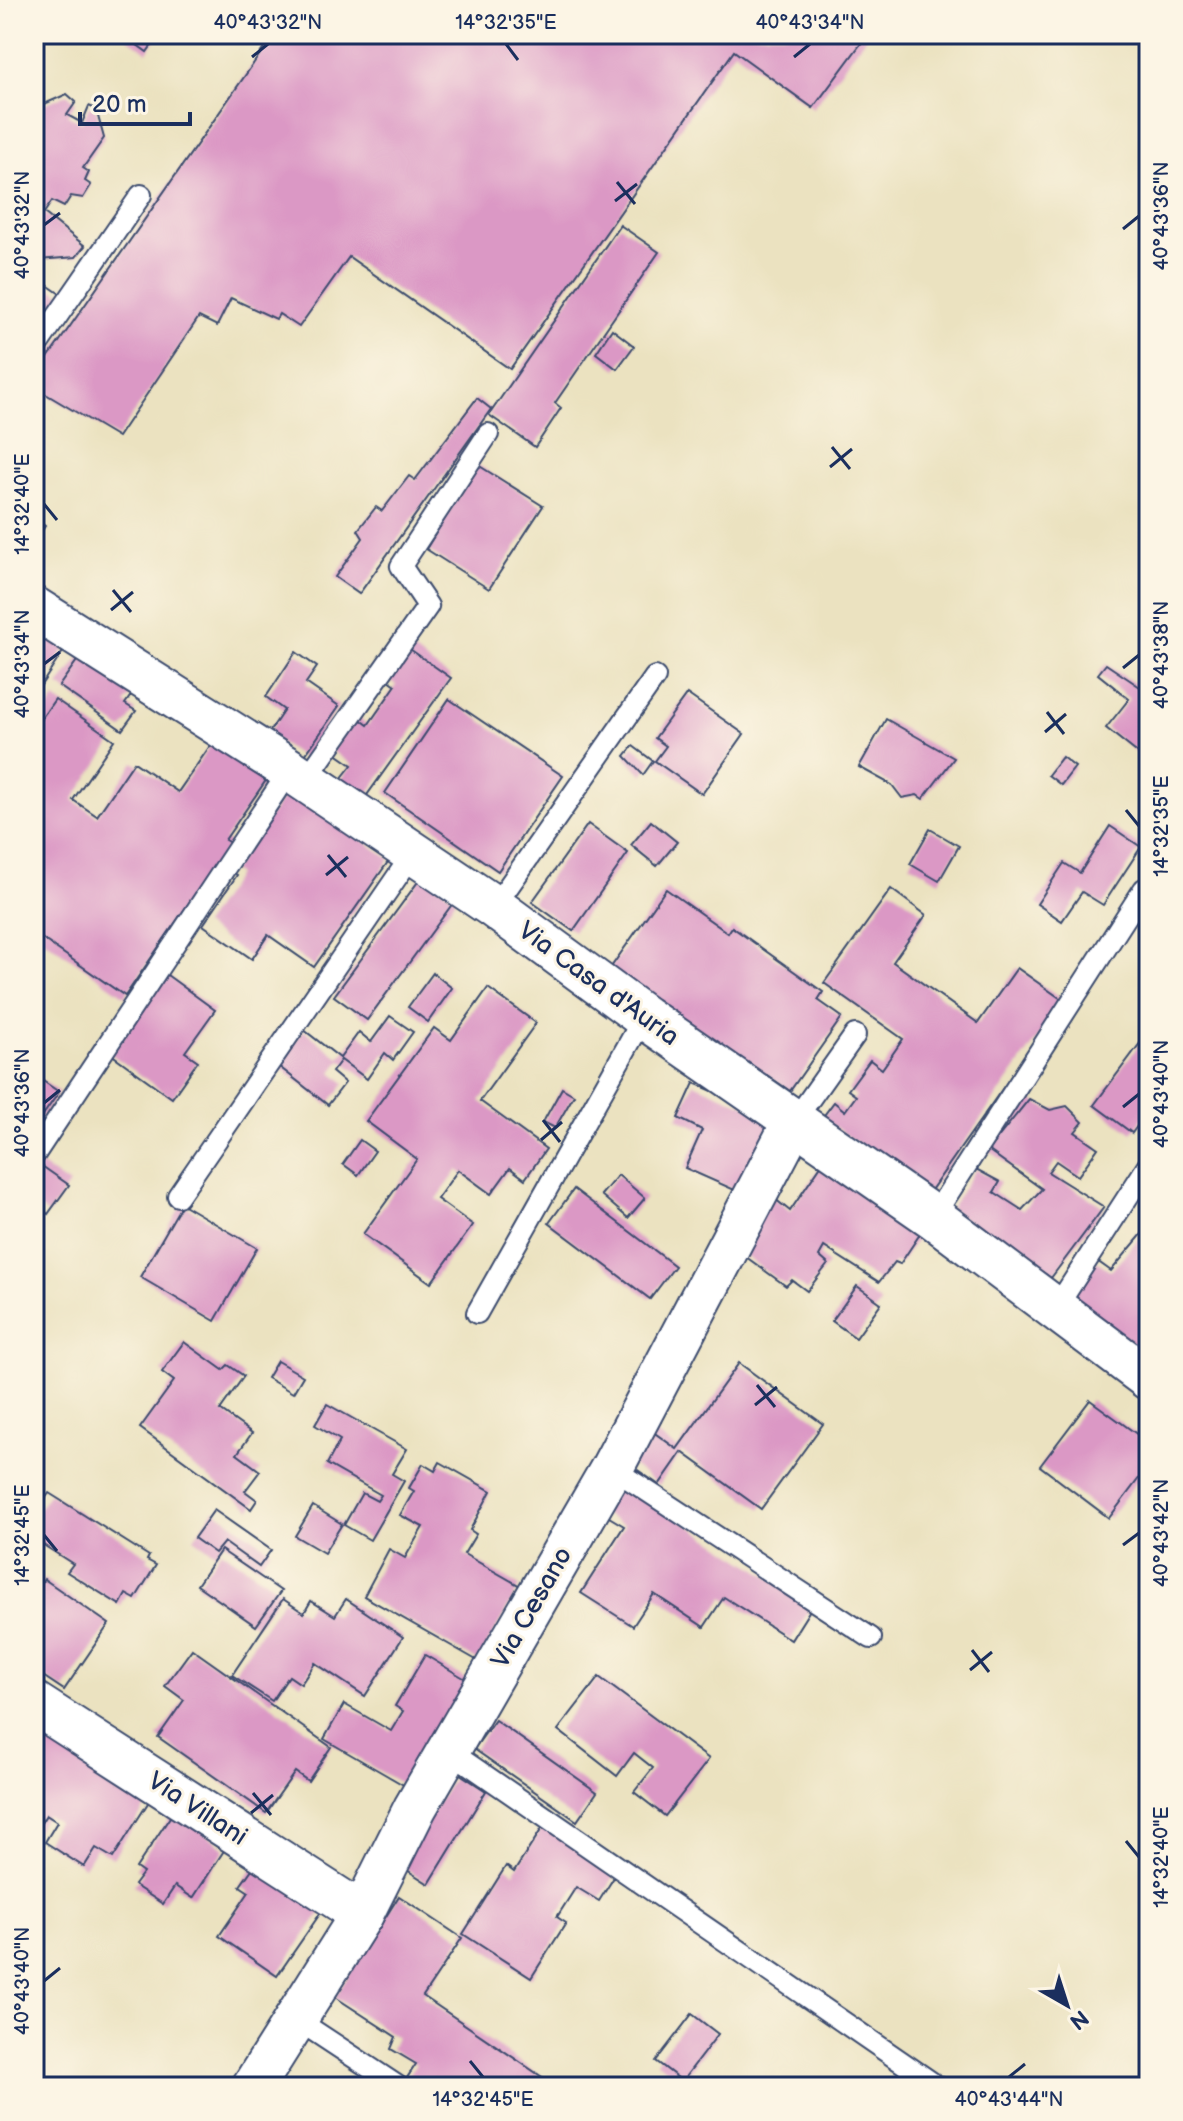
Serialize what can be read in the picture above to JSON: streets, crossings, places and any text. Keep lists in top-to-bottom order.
{
  "streets": {
    "street": ["Via Casa d'Auria", "Via Cesano", "Via Villani"]
  },
  "crossings": [
    ["Via Casa d'Auria", "Via Cesano"],
    ["Via Cesano", "Via Villani"]
  ],
  "scale_bar": "20 m",
  "north": "bottom right",
  "coordinates": [
    "40°43'32\"N",
    "14°32'35\"E",
    "40°43'34\"N",
    "40°43'36\"N",
    "14°32'40\"E",
    "40°43'38\"N",
    "40°43'40\"N",
    "40°43'42\"N",
    "14°32'45\"E",
    "40°43'44\"N"
  ]
}
